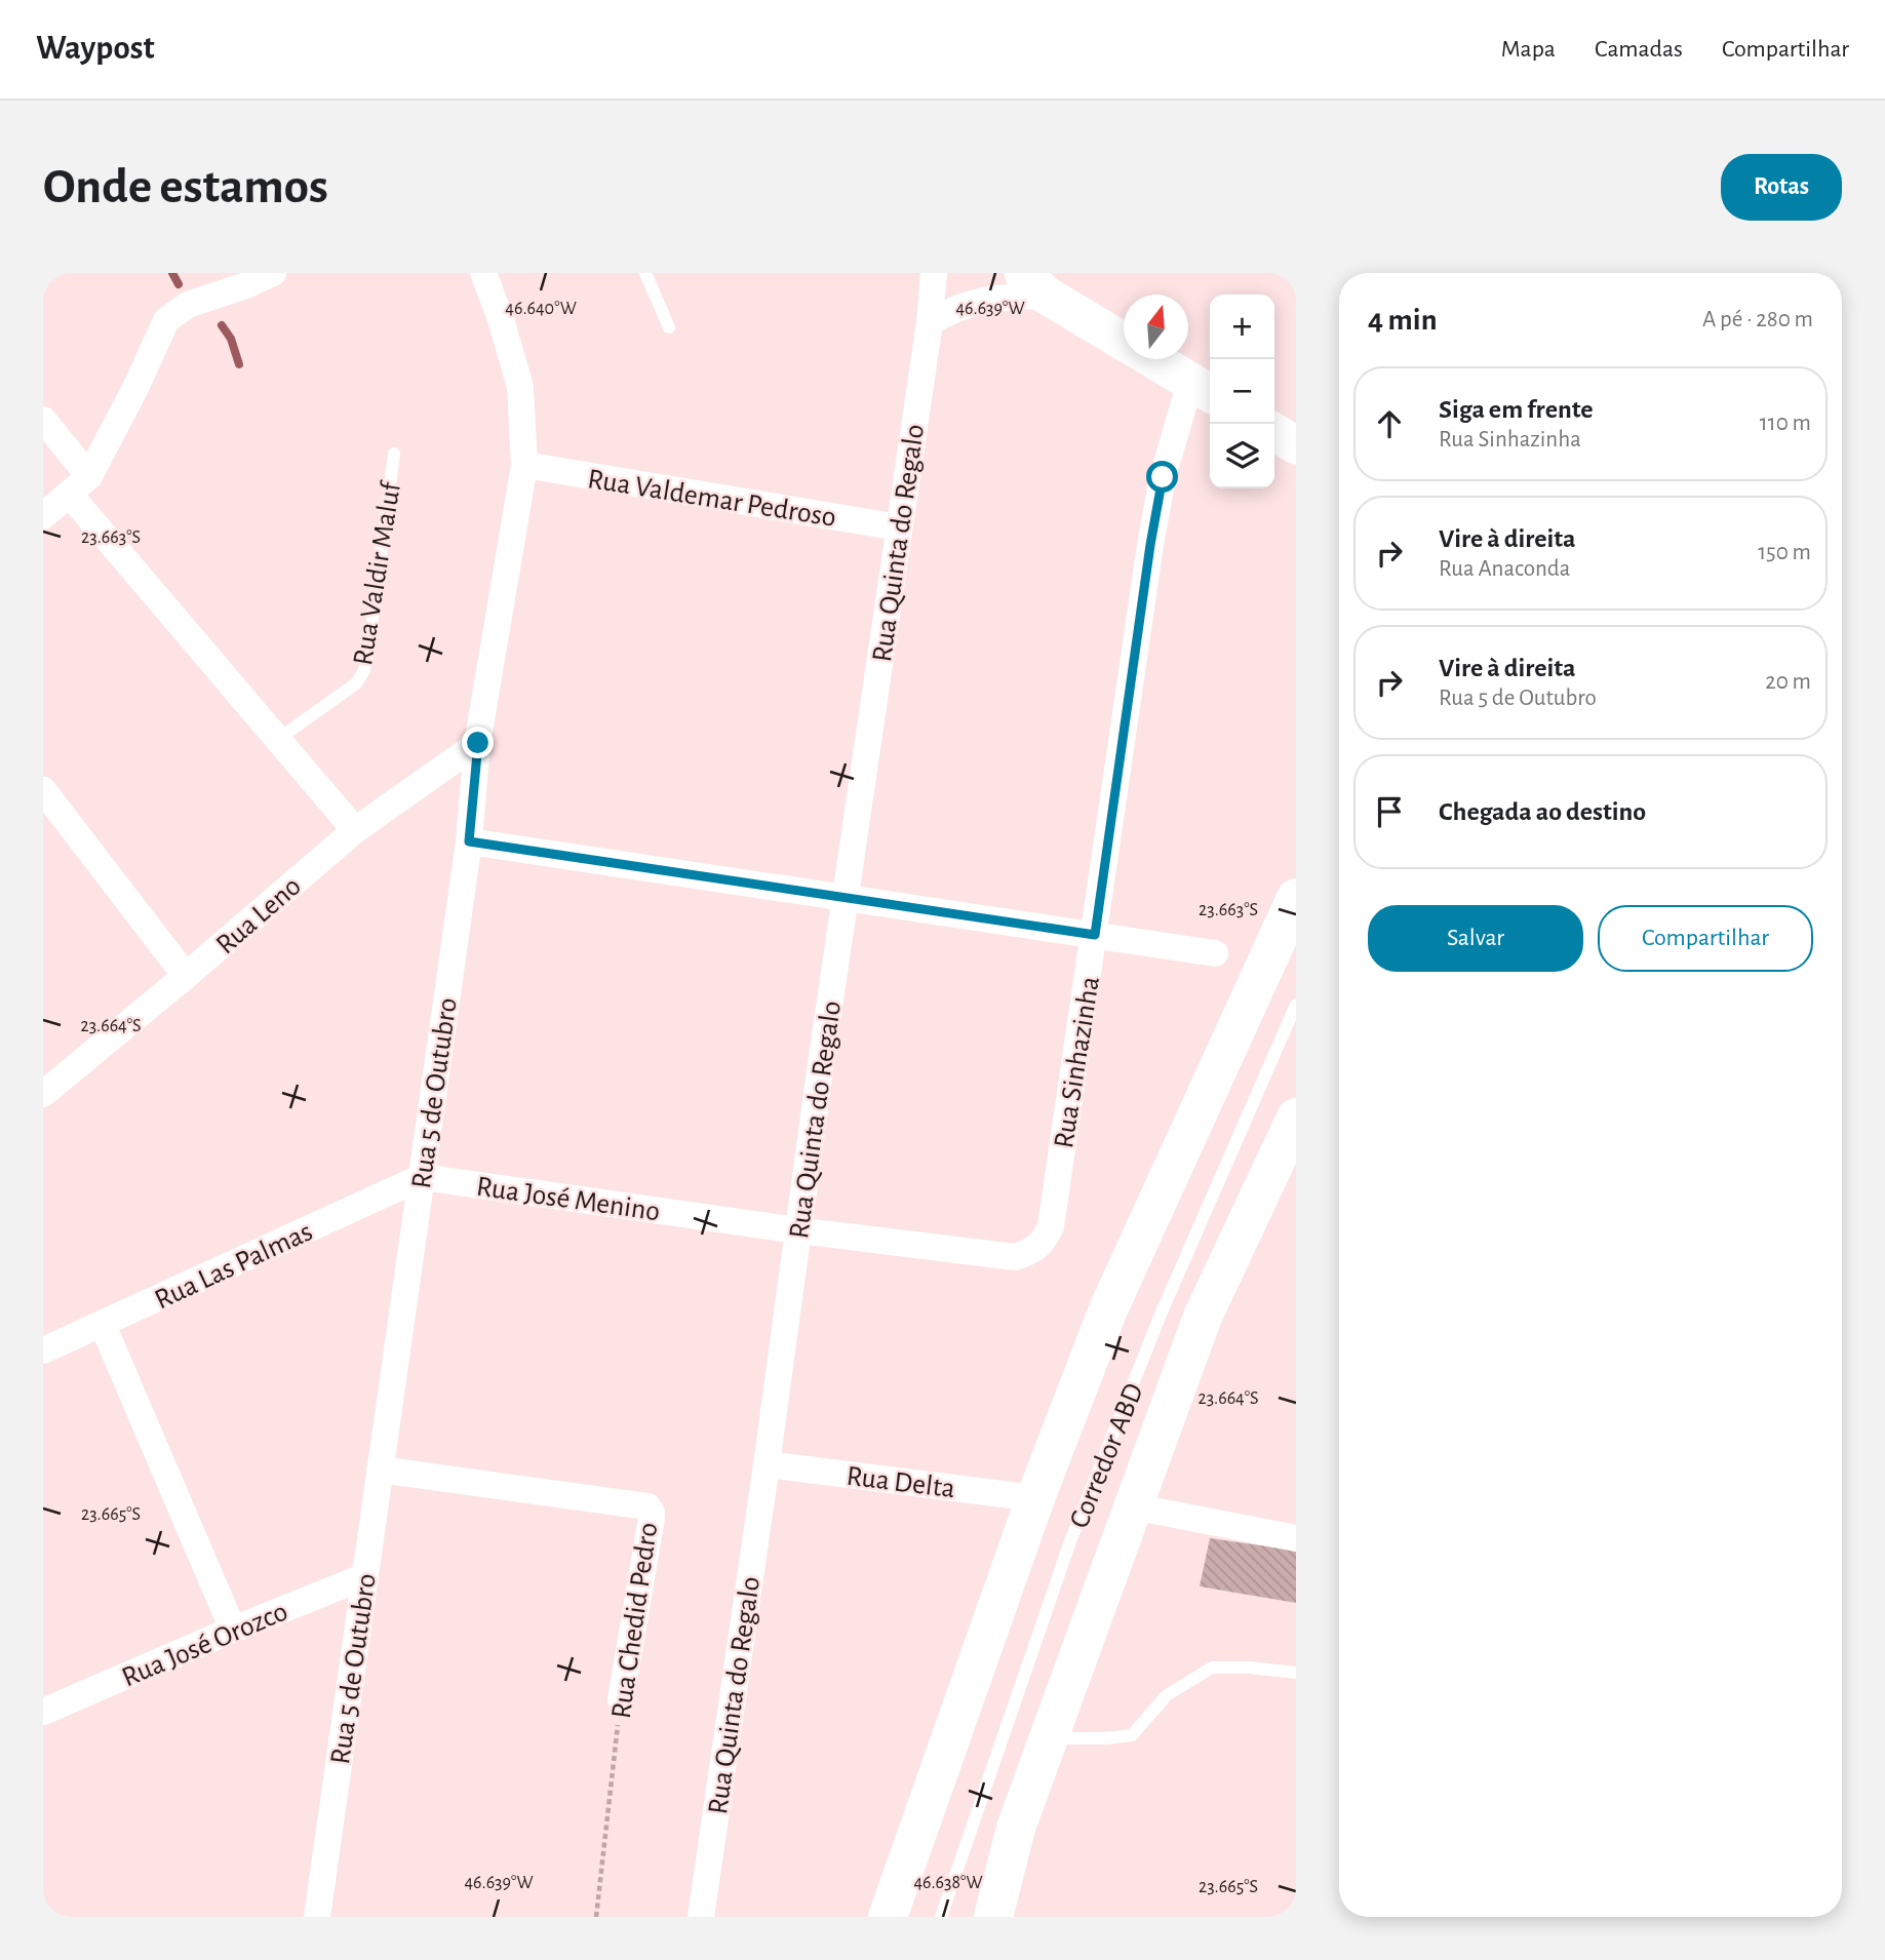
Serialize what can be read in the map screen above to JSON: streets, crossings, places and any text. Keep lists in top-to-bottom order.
{
  "streets": {
    "street": [
      "Rua Valdemar Pedroso",
      "Rua Quinta do Regalo",
      "Rua Leno",
      "Rua Sinhazinha",
      "Rua 5 de Outubro",
      "Rua José Menino",
      "Rua Las Palmas",
      "Rua Delta",
      "Rua Chedid Pedro",
      "Rua José Orozco"
    ],
    "lane": ["Rua Valdir Maluf", "Corredor ABD"]
  },
  "crossings": [
    ["Rua Valdemar Pedroso", "Rua Quinta do Regalo"],
    ["Rua Valdemar Pedroso", "Rua 5 de Outubro"],
    ["Rua Quinta do Regalo", "Rua José Menino"],
    ["Rua Quinta do Regalo", "Rua Delta"],
    ["Rua Leno", "Rua 5 de Outubro"],
    ["Rua Sinhazinha", "Rua José Menino"],
    ["Rua 5 de Outubro", "Rua José Menino"],
    ["Rua 5 de Outubro", "Rua Las Palmas"],
    ["Rua 5 de Outubro", "Rua Chedid Pedro"],
    ["Rua 5 de Outubro", "Rua José Orozco"],
    ["Rua José Menino", "Rua Las Palmas"]
  ],
  "north": "top",
  "page": {
    "header": "Waypost",
    "nav": ["Mapa", "Camadas", "Compartilhar"],
    "buttons": [
      "Rotas",
      ["Salvar", "Compartilhar"]
    ],
    "title": "Onde estamos",
    "heading": ["4 min", "A pé · 280 m"],
    "map_buttons": ["+", "−"],
    "list": [
      ["Siga em frente", "Rua Sinhazinha", "110 m"],
      ["Vire à direita", "Rua Anaconda", "150 m"],
      ["Vire à direita", "Rua 5 de Outubro", "20 m"],
      "Chegada ao destino"
    ]
  },
  "coordinates": [
    "46.640°W",
    "46.639°W",
    "23.663°S",
    "23.664°S",
    "23.665°S",
    "46.638°W"
  ]
}
